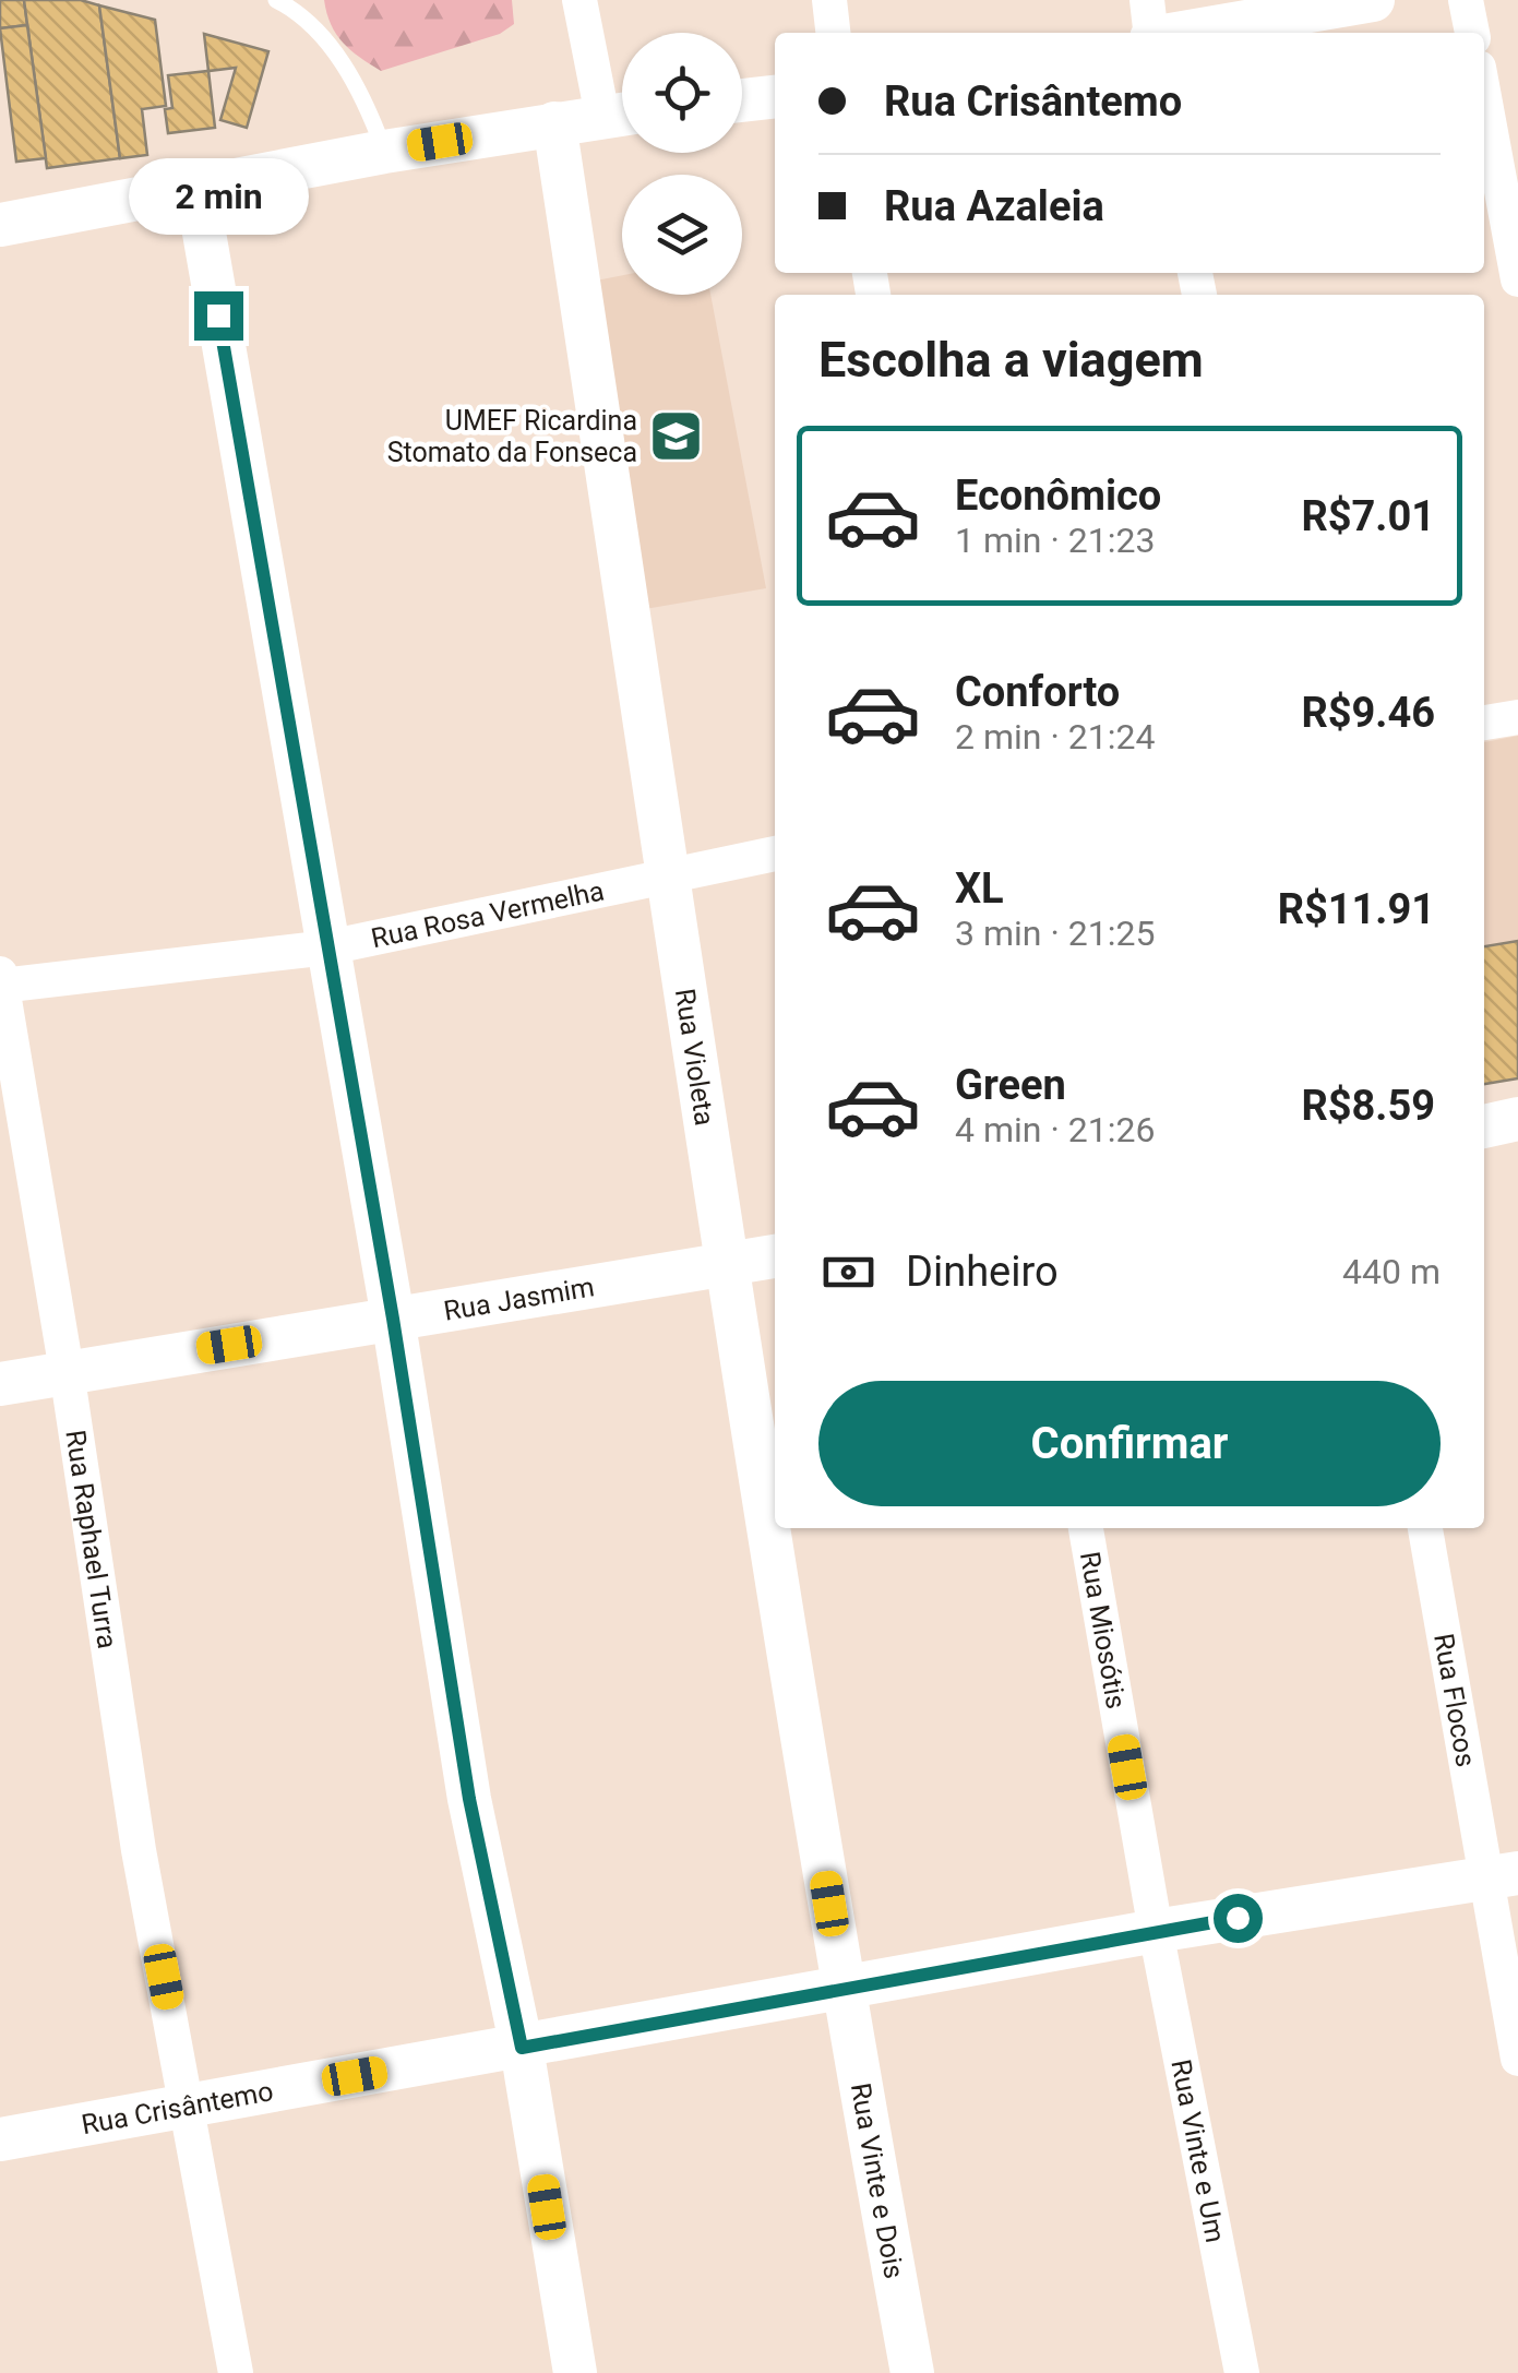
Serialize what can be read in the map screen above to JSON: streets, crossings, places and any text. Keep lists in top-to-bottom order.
{
  "streets": {
    "street": [
      "Rua Rosa Vermelha",
      "Rua Violeta",
      "Rua Jasmim",
      "Rua Raphael Turra",
      "Rua Miosótis",
      "Rua Flocos",
      "Rua Crisântemo",
      "Rua Vinte e Um",
      "Rua Vinte e Dois"
    ]
  },
  "crossings": [
    ["Rua Rosa Vermelha", "Rua Violeta"],
    ["Rua Rosa Vermelha", "Rua Raphael Turra"],
    ["Rua Violeta", "Rua Jasmim"],
    ["Rua Violeta", "Rua Crisântemo"],
    ["Rua Violeta", "Rua Vinte e Dois"],
    ["Rua Jasmim", "Rua Raphael Turra"],
    ["Rua Raphael Turra", "Rua Crisântemo"],
    ["Rua Miosótis", "Rua Crisântemo"],
    ["Rua Miosótis", "Rua Vinte e Um"],
    ["Rua Flocos", "Rua Crisântemo"],
    ["Rua Crisântemo", "Rua Vinte e Um"],
    ["Rua Crisântemo", "Rua Vinte e Dois"]
  ],
  "places": {
    "school or university": ["UMEF Ricardina Stomato da Fonseca"]
  },
  "page": {
    "banner": ["Rua Crisântemo", "Rua Azaleia"],
    "bubble": "2 min",
    "heading": "Escolha a viagem",
    "list": [
      {
        "name": "Econômico",
        "note": "1 min · 21:23",
        "value": "R$7.01"
      },
      {
        "name": "Conforto",
        "note": "2 min · 21:24",
        "value": "R$9.46"
      },
      {
        "name": "XL",
        "note": "3 min · 21:25",
        "value": "R$11.91"
      },
      {
        "name": "Green",
        "note": "4 min · 21:26",
        "value": "R$8.59"
      }
    ],
    "pay": ["Dinheiro", "440 m"],
    "buttons": "Confirmar"
  }
}
